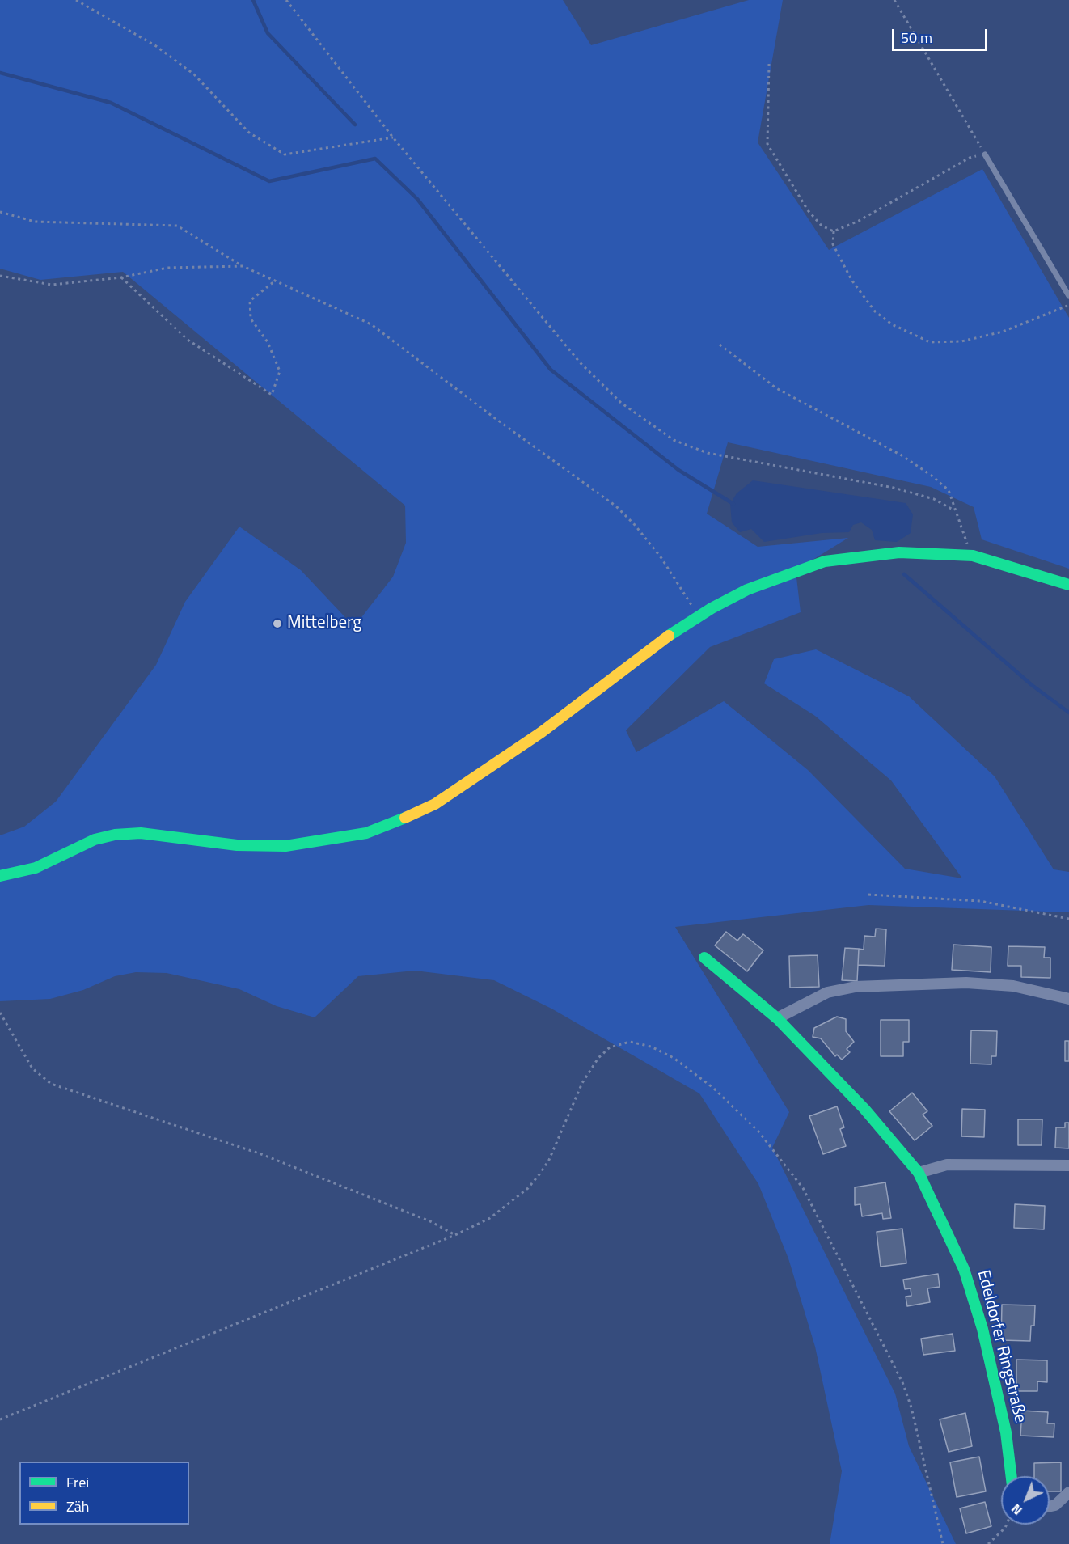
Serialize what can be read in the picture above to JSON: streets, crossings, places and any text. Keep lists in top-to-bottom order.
{
  "streets": {
    "street": ["Edeldorfer Ringstraße"]
  },
  "places": ["Mittelberg"],
  "legend": ["Frei", "Zäh"],
  "scale_bar": "50 m",
  "north": "bottom left"
}
